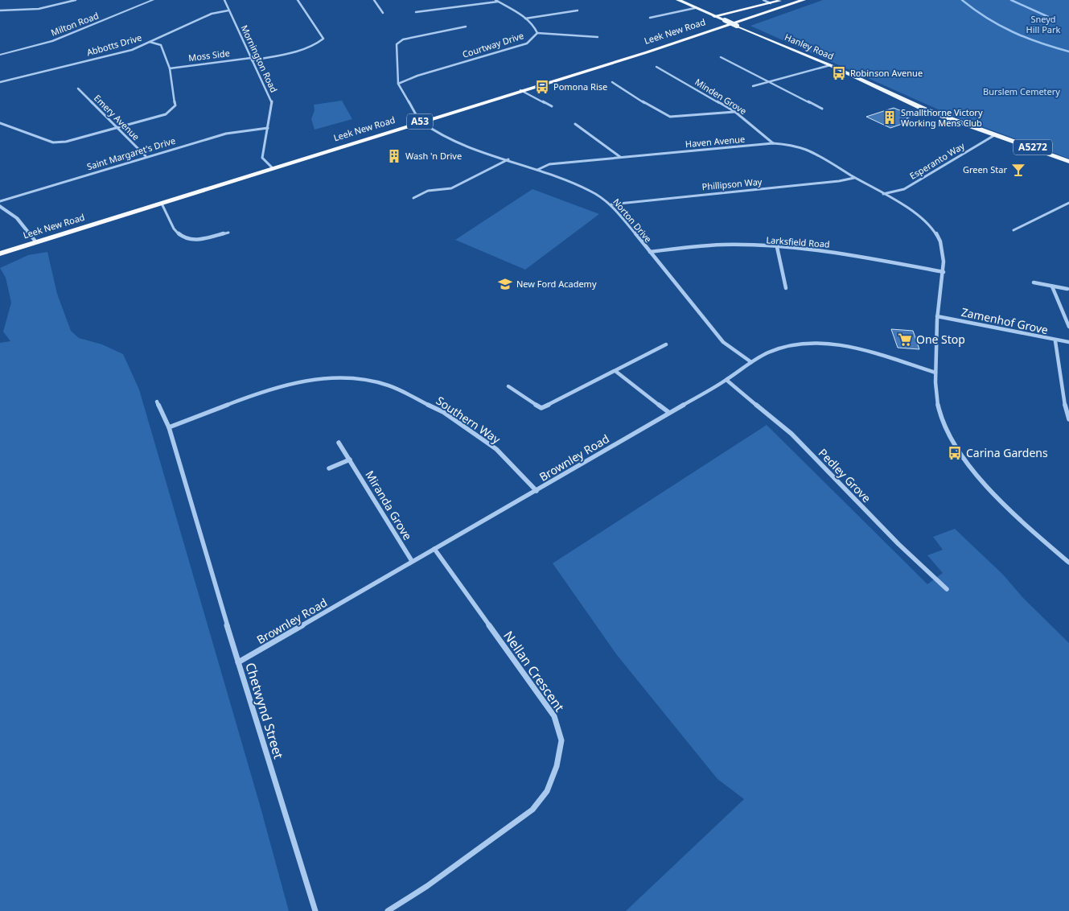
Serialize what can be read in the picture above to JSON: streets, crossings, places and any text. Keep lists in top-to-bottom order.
{
  "streets": {
    "highway": ["Leek New Road", "A53"],
    "main road": ["Hanley Road", "A5272"],
    "street": [
      "Milton Road",
      "Abbotts Drive",
      "Courtway Drive",
      "Moss Side",
      "Mornington Road",
      "Minden Grove",
      "Emery Avenue",
      "Haven Avenue",
      "Saint Margaret's Drive",
      "Esperanto Way",
      "Phillipson Way",
      "Norton Drive",
      "Larksfield Road",
      "Zamenhof Grove",
      "Southern Way",
      "Brownley Road",
      "Pedley Grove",
      "Miranda Grove",
      "Nellan Crescent",
      "Chetwynd Street"
    ]
  },
  "crossings": [
    ["Leek New Road", "Mornington Road"],
    ["Leek New Road", "Norton Drive"],
    ["Abbotts Drive", "Mornington Road"],
    ["Hanley Road", "Esperanto Way"],
    ["Moss Side", "Mornington Road"],
    ["Mornington Road", "Saint Margaret's Drive"],
    ["Minden Grove", "Haven Avenue"],
    ["Emery Avenue", "Saint Margaret's Drive"],
    ["Haven Avenue", "Esperanto Way"],
    ["Haven Avenue", "Phillipson Way"],
    ["Haven Avenue", "Norton Drive"],
    ["Haven Avenue", "Larksfield Road"],
    ["Haven Avenue", "Zamenhof Grove"],
    ["Haven Avenue", "Brownley Road"],
    ["Phillipson Way", "Norton Drive"],
    ["Norton Drive", "Larksfield Road"],
    ["Norton Drive", "Brownley Road"],
    ["Southern Way", "Brownley Road"],
    ["Southern Way", "Chetwynd Street"],
    ["Brownley Road", "Pedley Grove"],
    ["Brownley Road", "Miranda Grove"],
    ["Brownley Road", "Nellan Crescent"],
    ["Brownley Road", "Chetwynd Street"]
  ],
  "parks": ["Sneyd Hill Park", "Burslem Cemetery"],
  "places": {
    "bus stop": ["Robinson Avenue", "Pomona Rise", "Carina Gardens"],
    "building": ["Smallthorne Victory Working Mens Club", "Wash 'n Drive"],
    "bar": ["Green Star"],
    "school or university": ["New Ford Academy"],
    "supermarket": ["One Stop"]
  }
}
